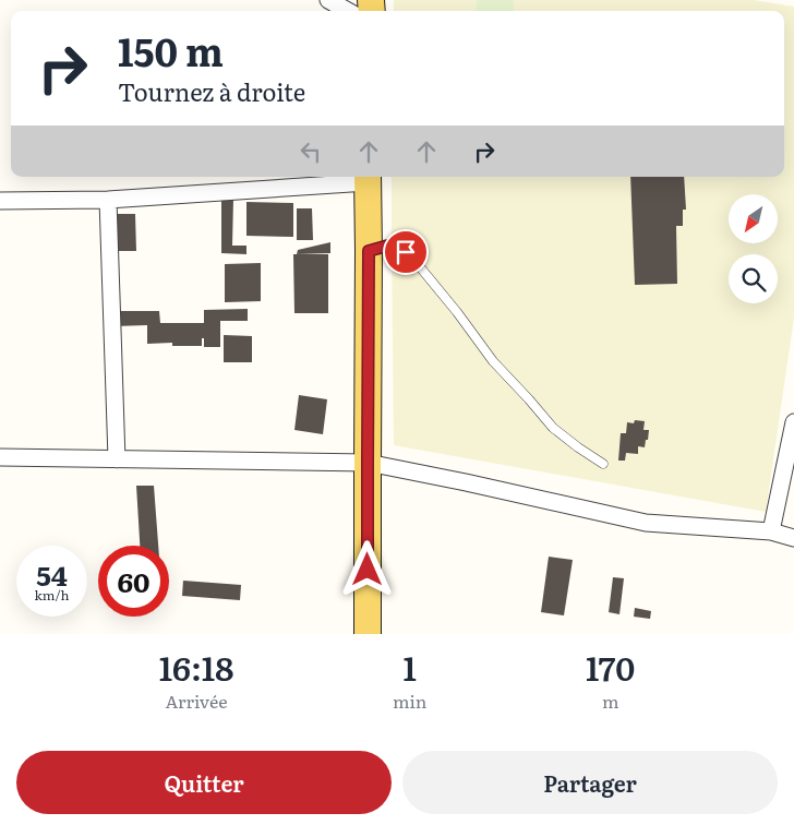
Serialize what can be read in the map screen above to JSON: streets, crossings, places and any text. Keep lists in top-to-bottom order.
{
  "north": "bottom left",
  "page": {
    "turn": ["150 m", "Tournez à droite"],
    "speed": "54 km/h",
    "limit": "60",
    "eta": [
      "16:18",
      "Arrivée",
      "1",
      "min",
      "170",
      "m"
    ],
    "buttons": ["Quitter", "Partager"]
  }
}
